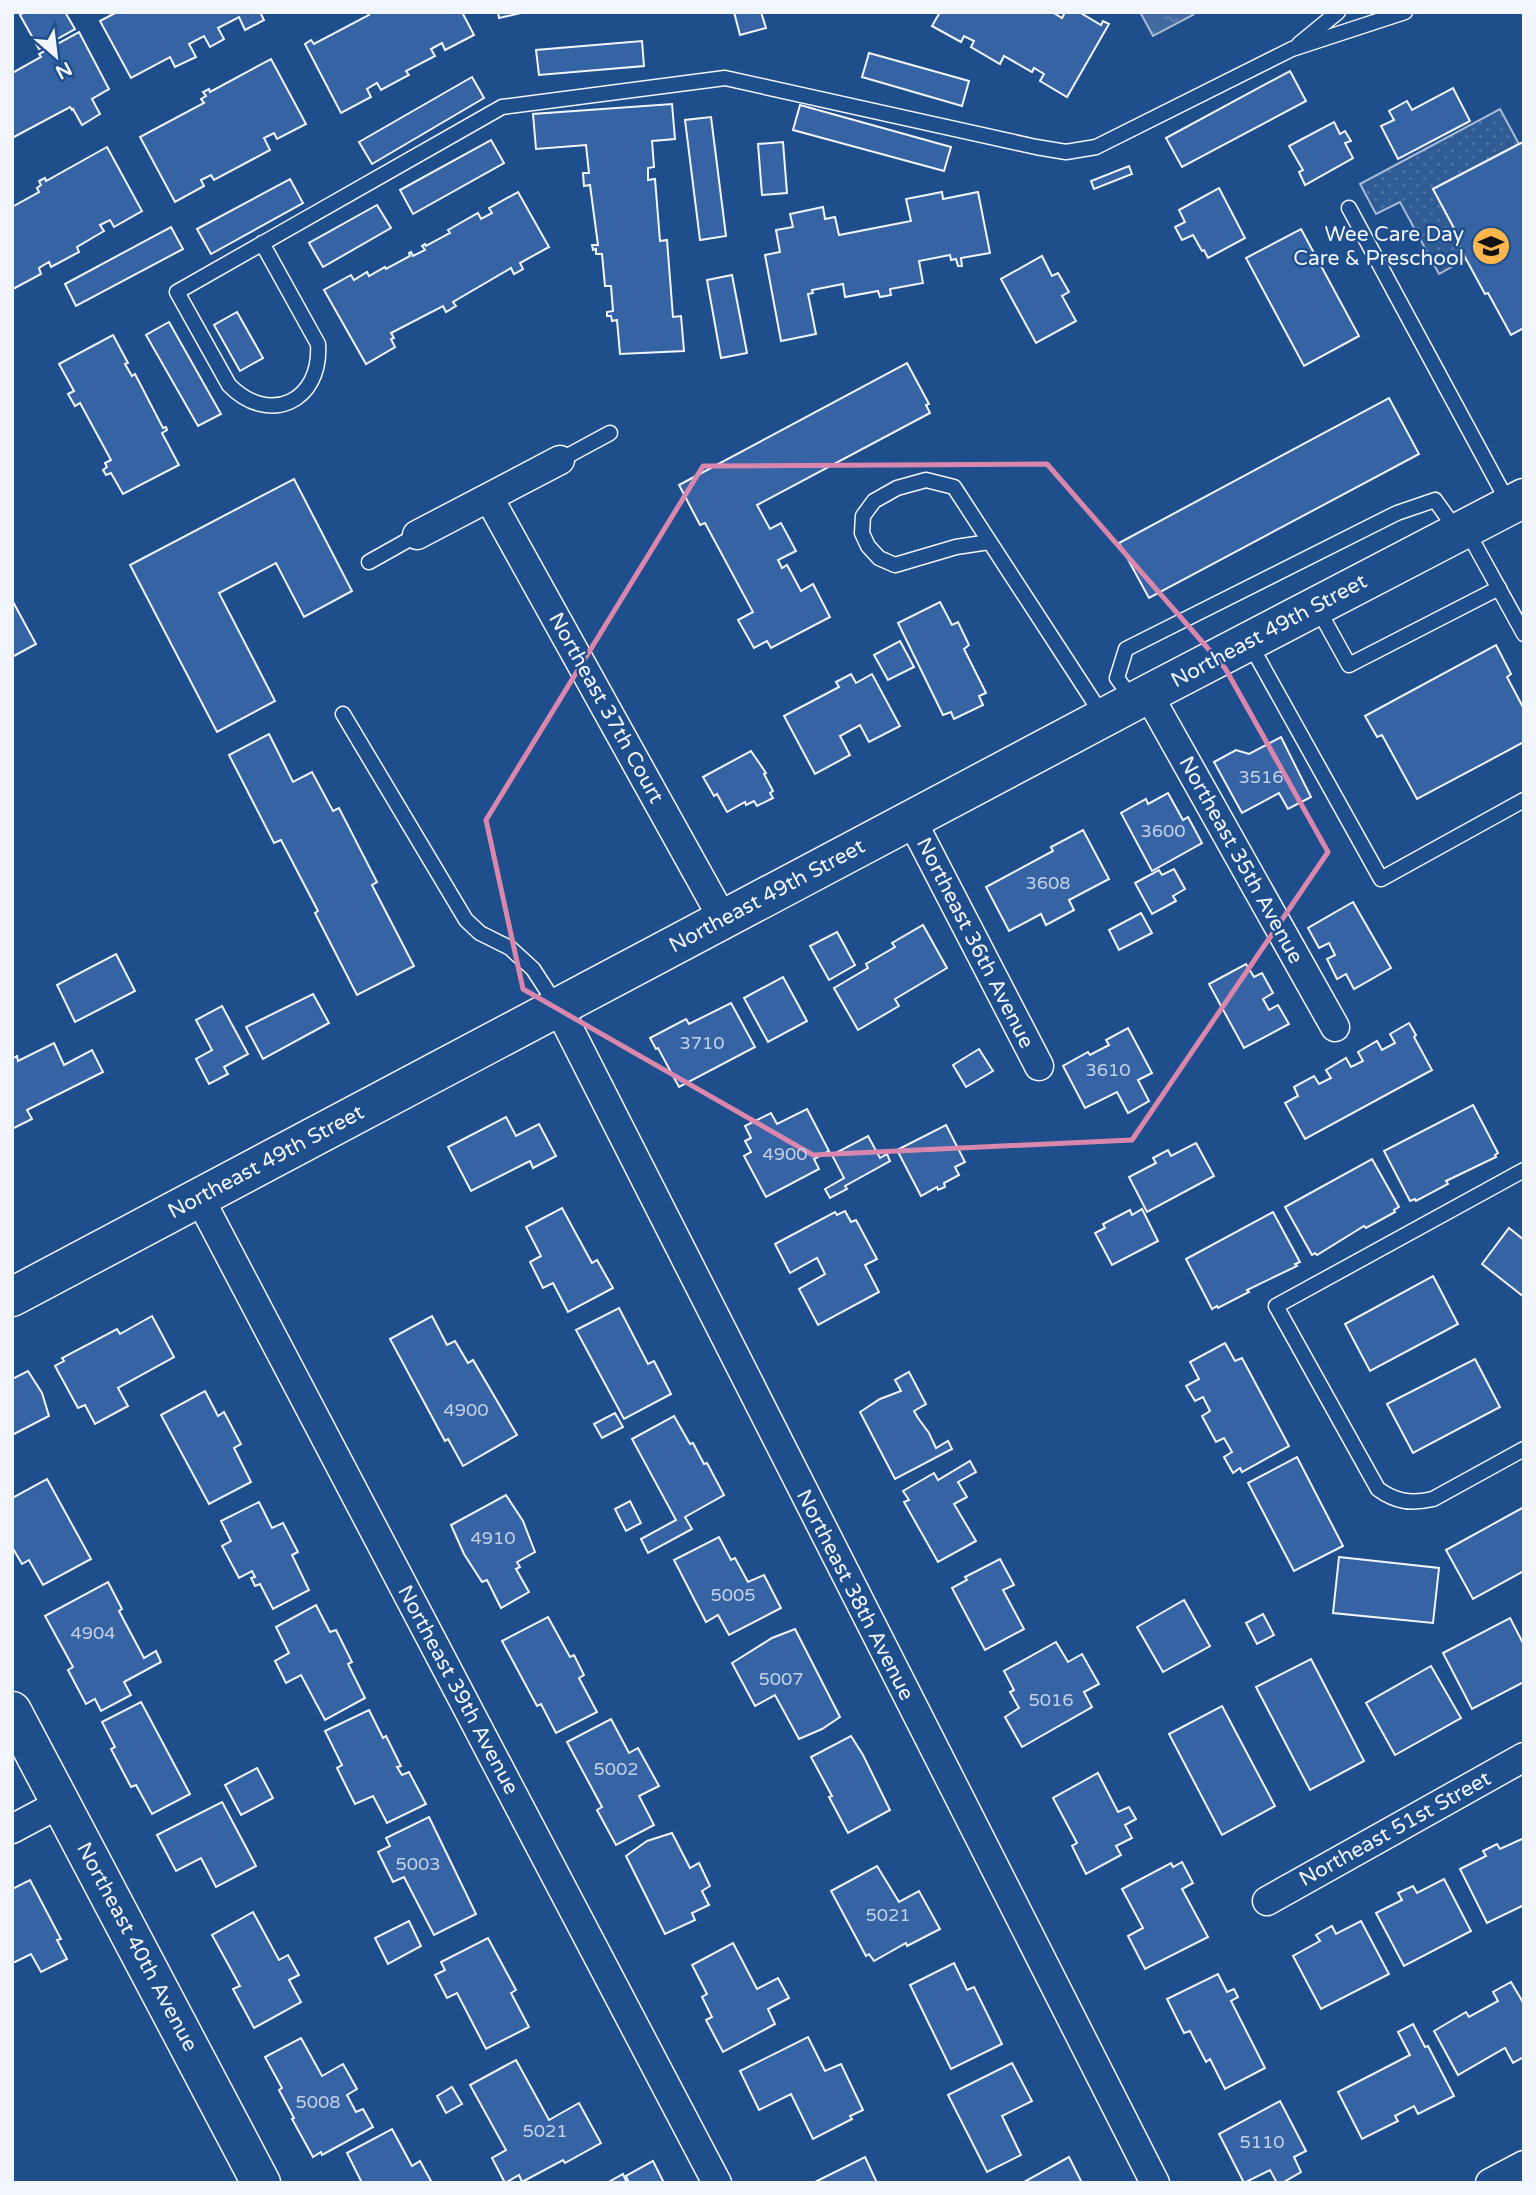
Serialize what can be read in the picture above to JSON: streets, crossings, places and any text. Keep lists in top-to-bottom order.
{
  "streets": {
    "street": [
      "Northeast 49th Street",
      "Northeast 37th Court",
      "Northeast 35th Avenue",
      "Northeast 36th Avenue",
      "Northeast 38th Avenue",
      "Northeast 39th Avenue",
      "Northeast 51st Street",
      "Northeast 40th Avenue"
    ]
  },
  "crossings": [
    ["Northeast 49th Street", "Northeast 37th Court"],
    ["Northeast 49th Street", "Northeast 35th Avenue"],
    ["Northeast 49th Street", "Northeast 36th Avenue"],
    ["Northeast 49th Street", "Northeast 38th Avenue"],
    ["Northeast 49th Street", "Northeast 39th Avenue"]
  ],
  "places": {
    "school or university": ["Wee Care Day Care & Preschool"]
  },
  "house_numbers": [
    "3516",
    "3600",
    "3608",
    "3710",
    "3610",
    "4900",
    "4900",
    "4910",
    "5005",
    "4904",
    "5007",
    "5016",
    "5002",
    "5003",
    "5021",
    "5008",
    "5021",
    "5110"
  ],
  "north": "bottom right"
}
